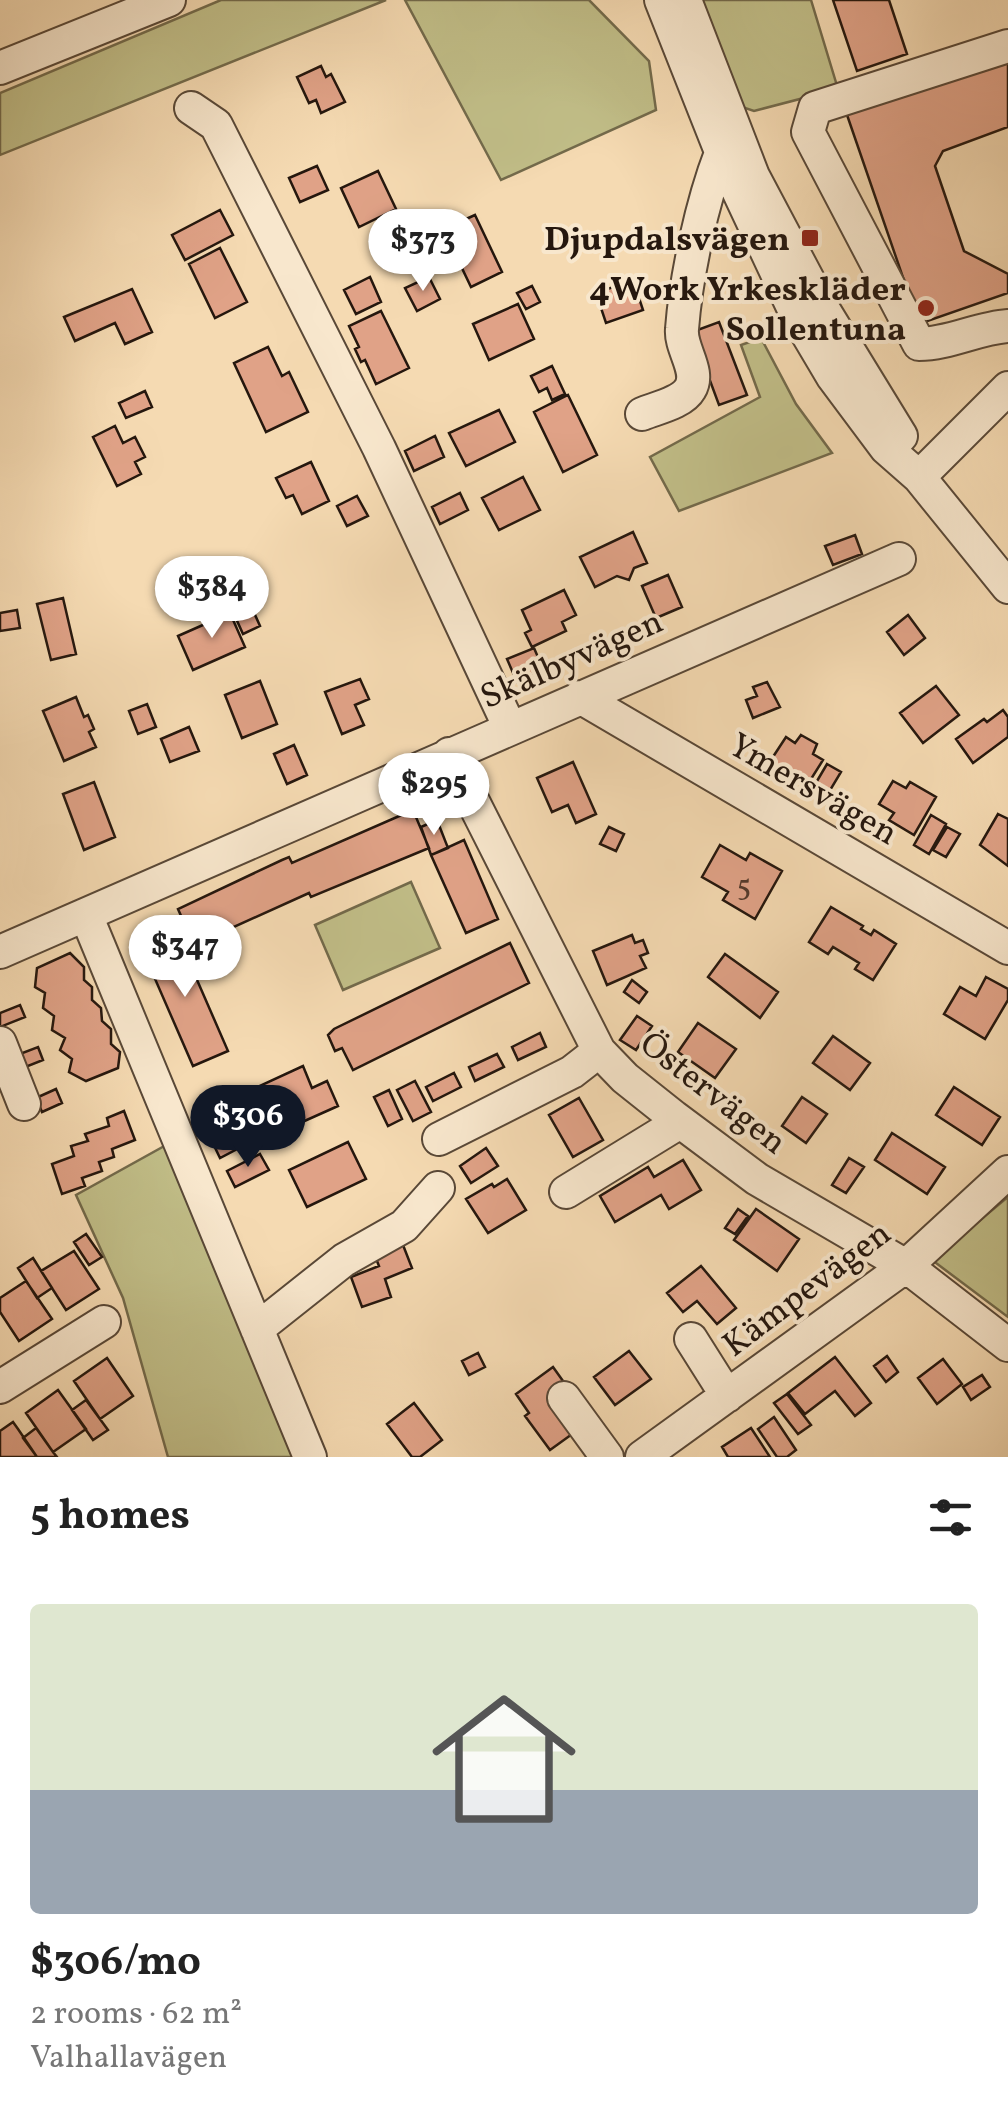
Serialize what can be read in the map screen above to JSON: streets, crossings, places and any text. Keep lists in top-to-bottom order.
{
  "streets": {
    "street": [
      "Skälbyvägen",
      "Ymersvägen",
      "Östervägen",
      "Kämpevägen"
    ]
  },
  "crossings": [
    ["Skälbyvägen", "Ymersvägen"],
    ["Skälbyvägen", "Östervägen"],
    ["Östervägen", "Kämpevägen"]
  ],
  "places": {
    "transit": ["Djupdalsvägen"],
    "other": ["4Work Yrkeskläder Sollentuna"]
  },
  "house_numbers": ["5"],
  "page": {
    "price": [
      "$373",
      "$384",
      "$295",
      "$347",
      "$306"
    ],
    "heading": "5 homes",
    "list": [
      {
        "name": "$306/mo",
        "note": "2 rooms · 62 m² · Valhallavägen"
      }
    ]
  }
}
